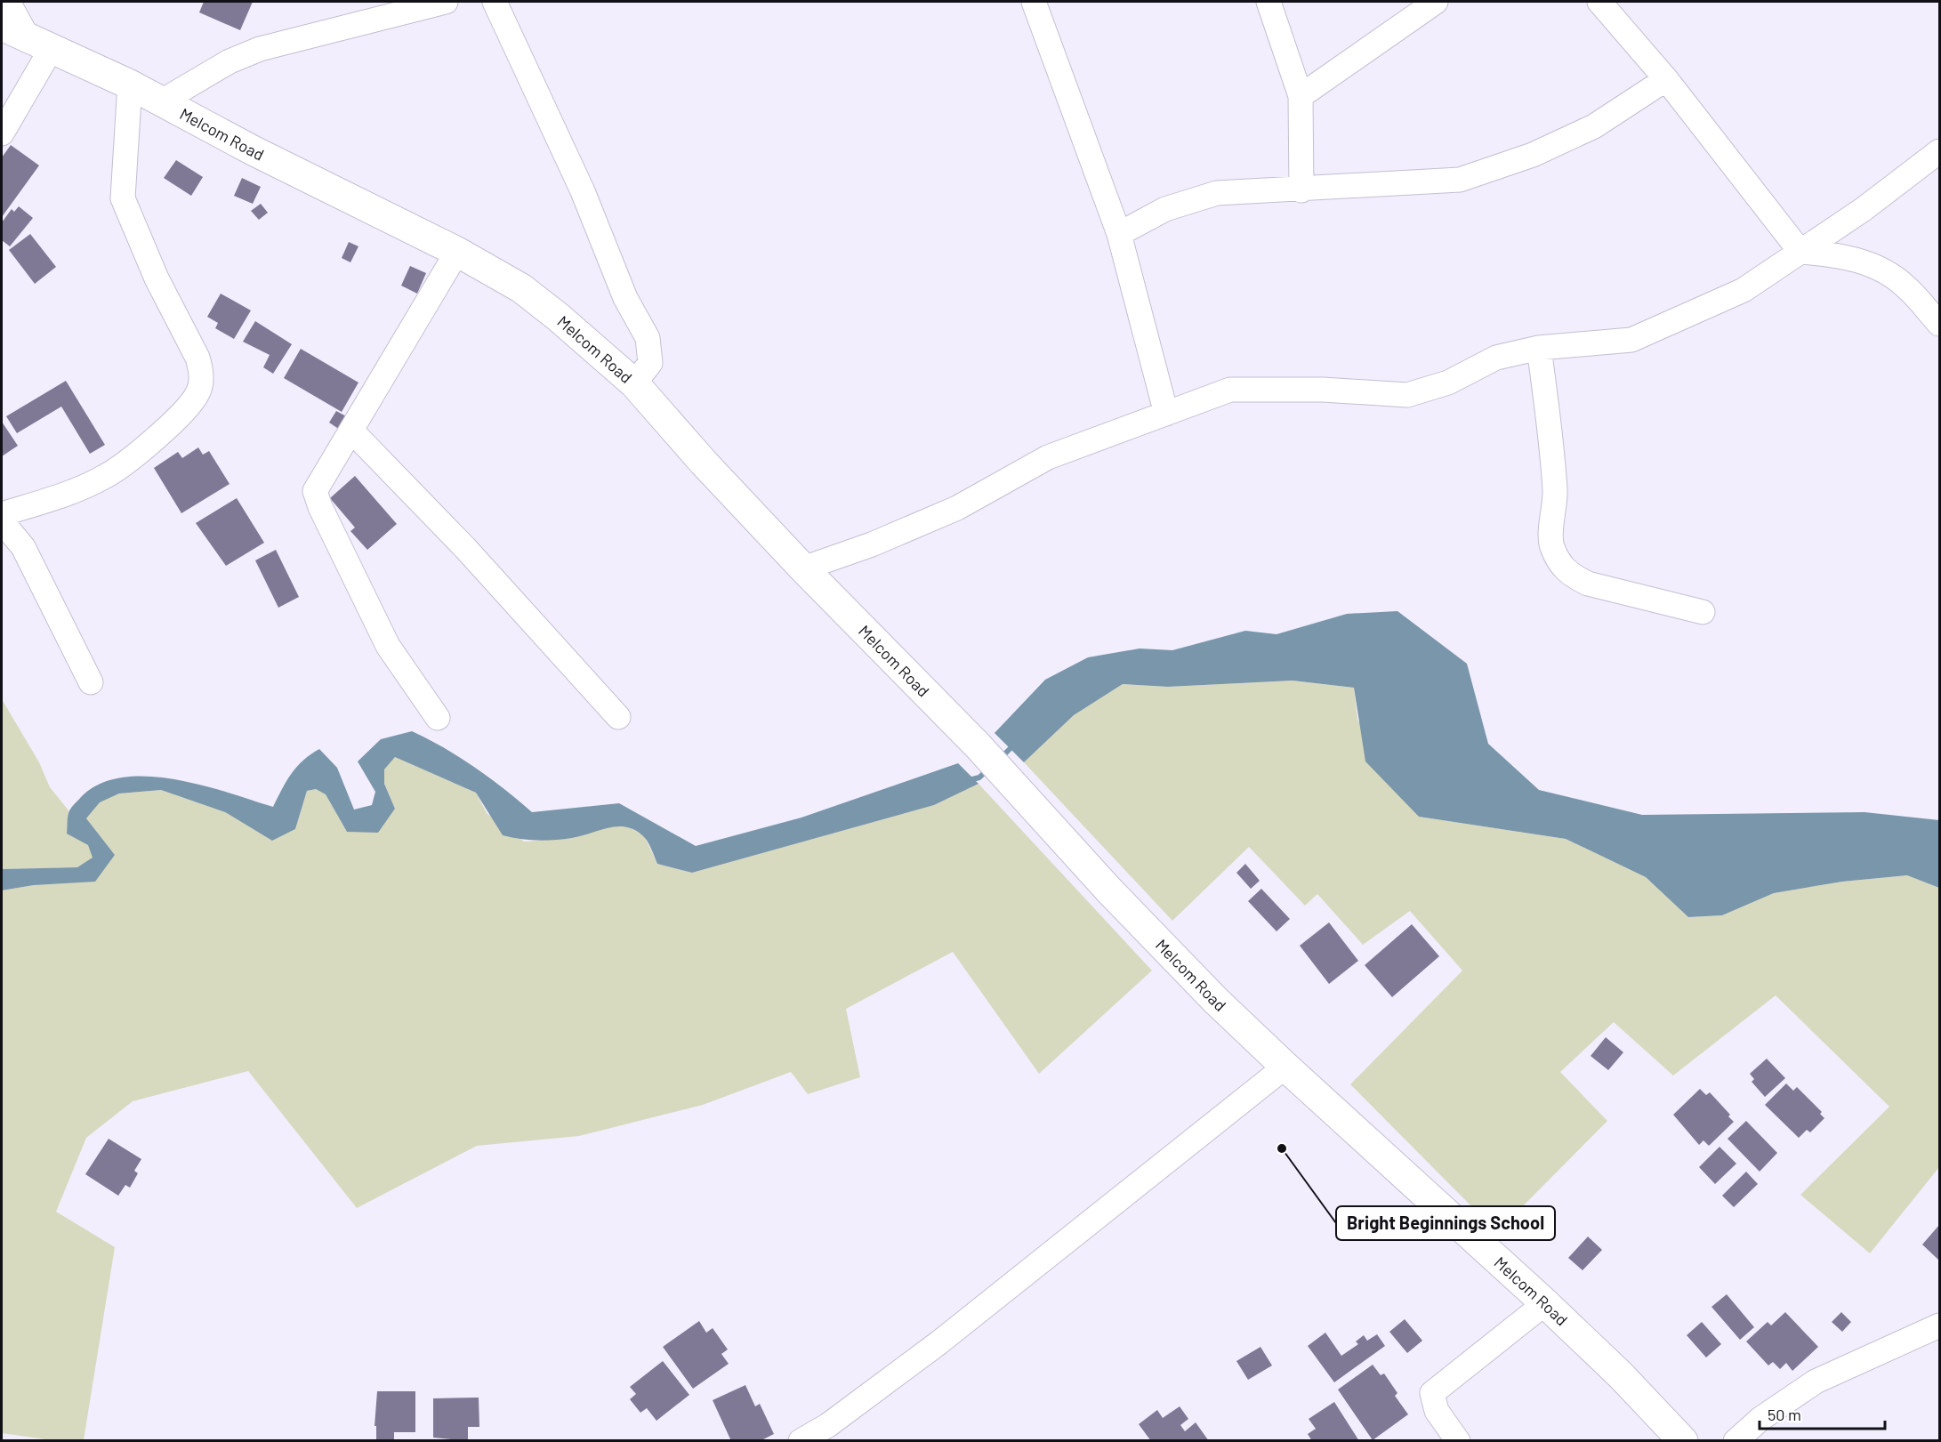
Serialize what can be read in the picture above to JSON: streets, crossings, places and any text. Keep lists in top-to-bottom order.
{
  "streets": {
    "main road": ["Melcom Road"]
  },
  "places": ["Bright Beginnings School"],
  "scale_bar": "50 m"
}
